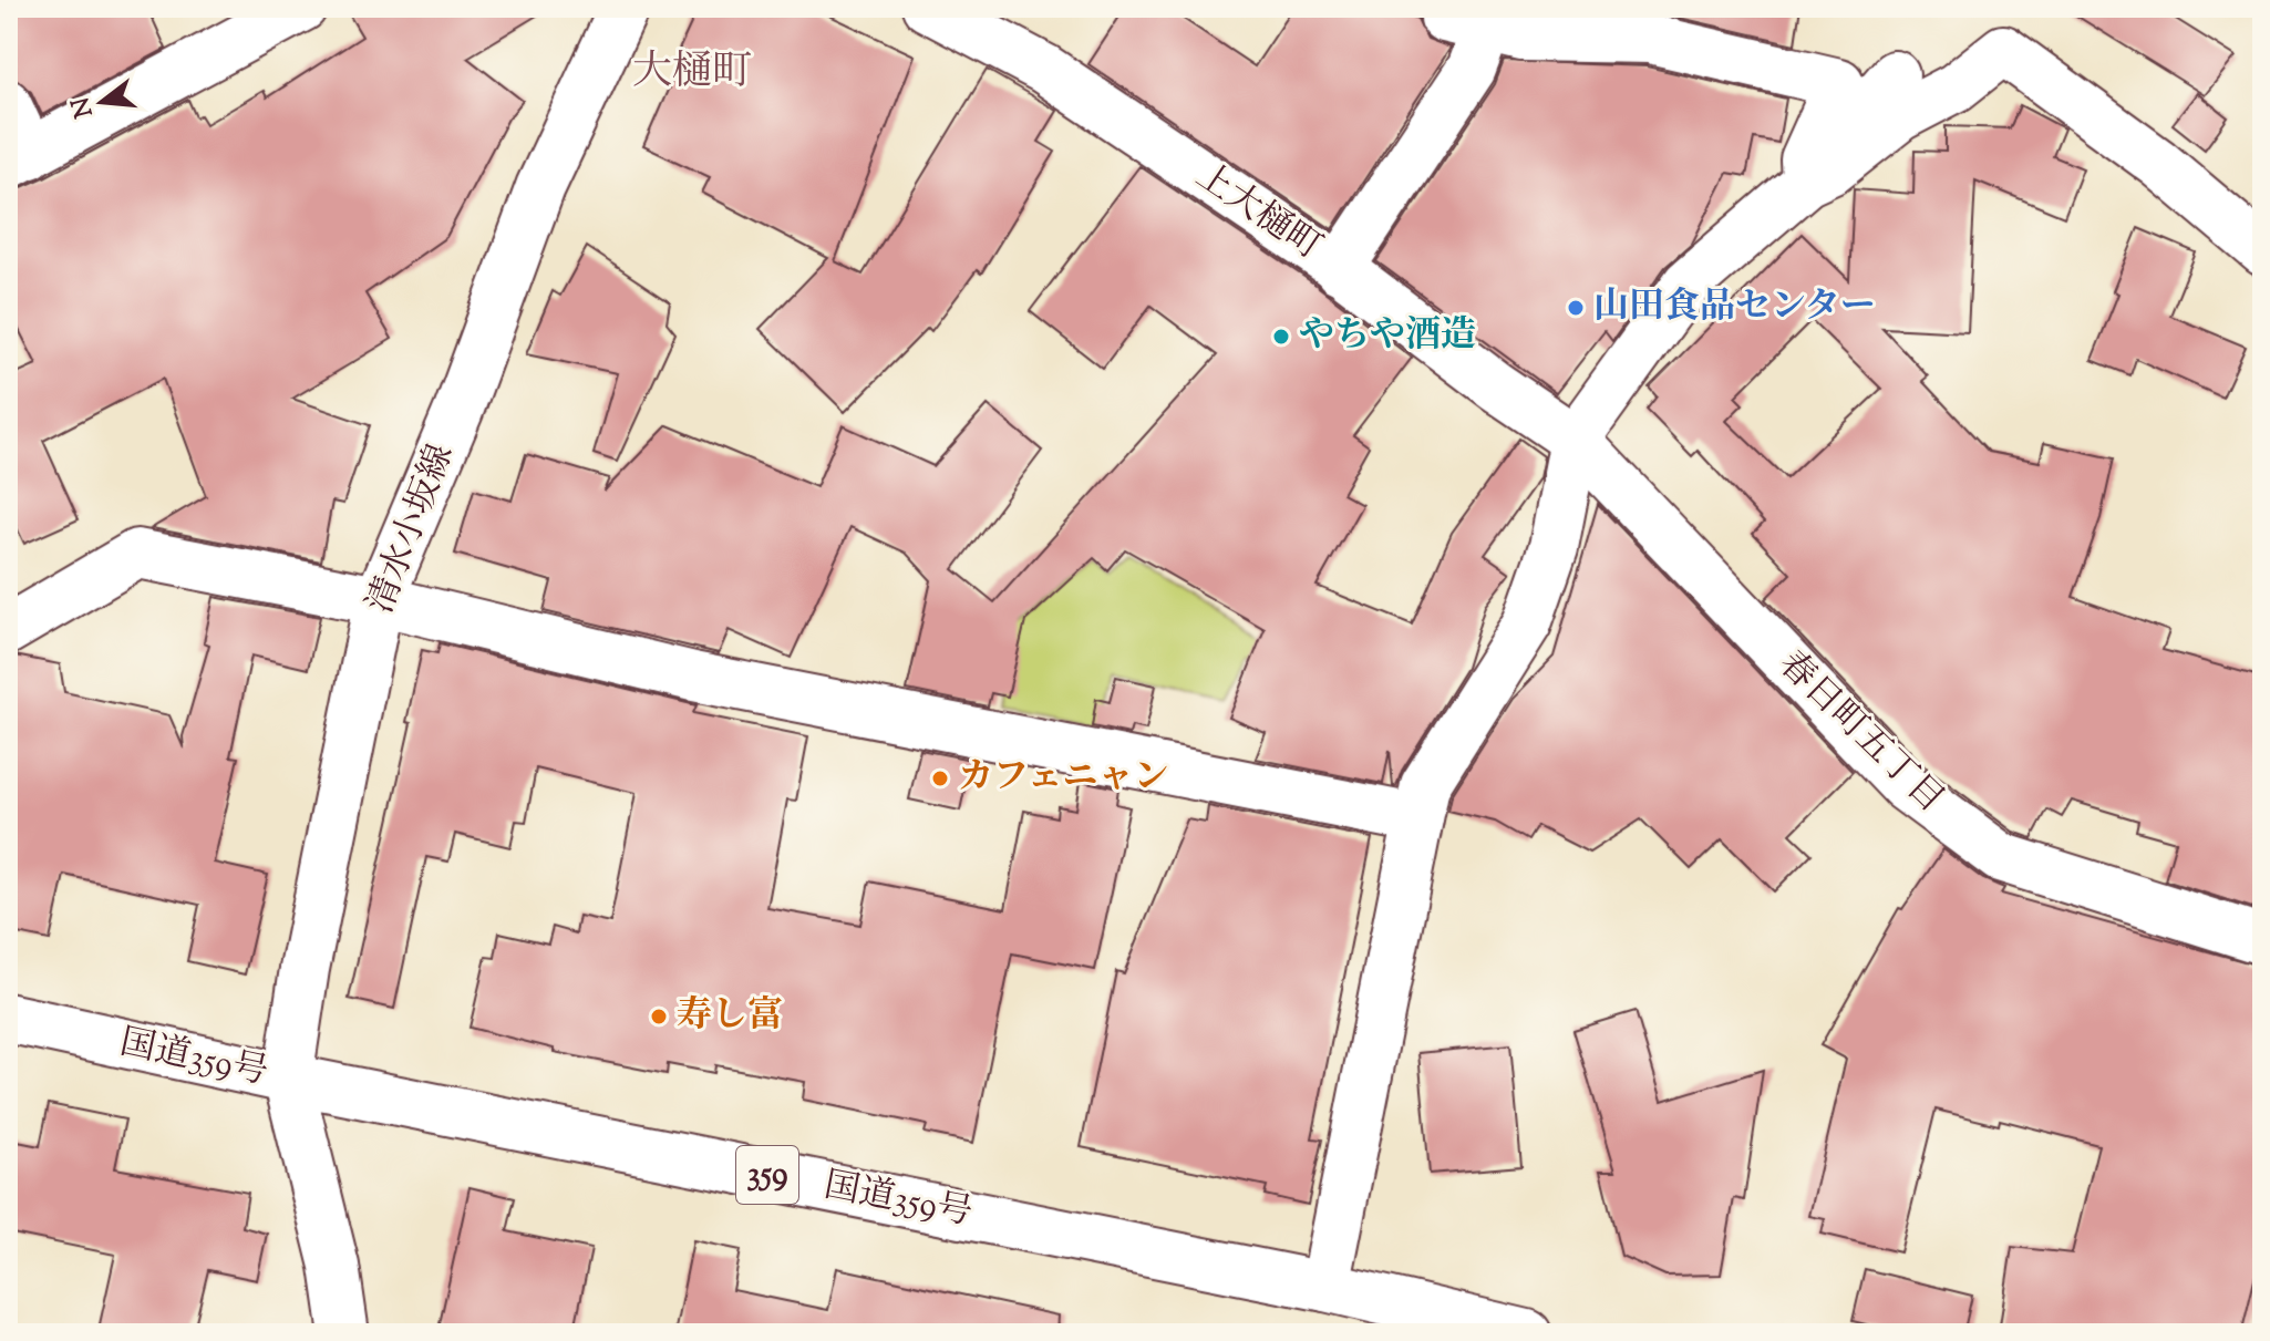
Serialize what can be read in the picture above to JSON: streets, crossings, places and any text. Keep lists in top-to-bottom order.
{
  "streets": {
    "main road": [
      "上大樋町",
      "清水小坂線",
      "春日町五丁目",
      "国道359号",
      "359"
    ]
  },
  "crossings": [
    ["上大樋町", "春日町五丁目"],
    ["清水小坂線", "国道359号"]
  ],
  "districts": ["大樋町"],
  "places": [
    "山田食品センター",
    "やちや酒造",
    "カフェニャン",
    "寿し富"
  ],
  "north": "left"
}
